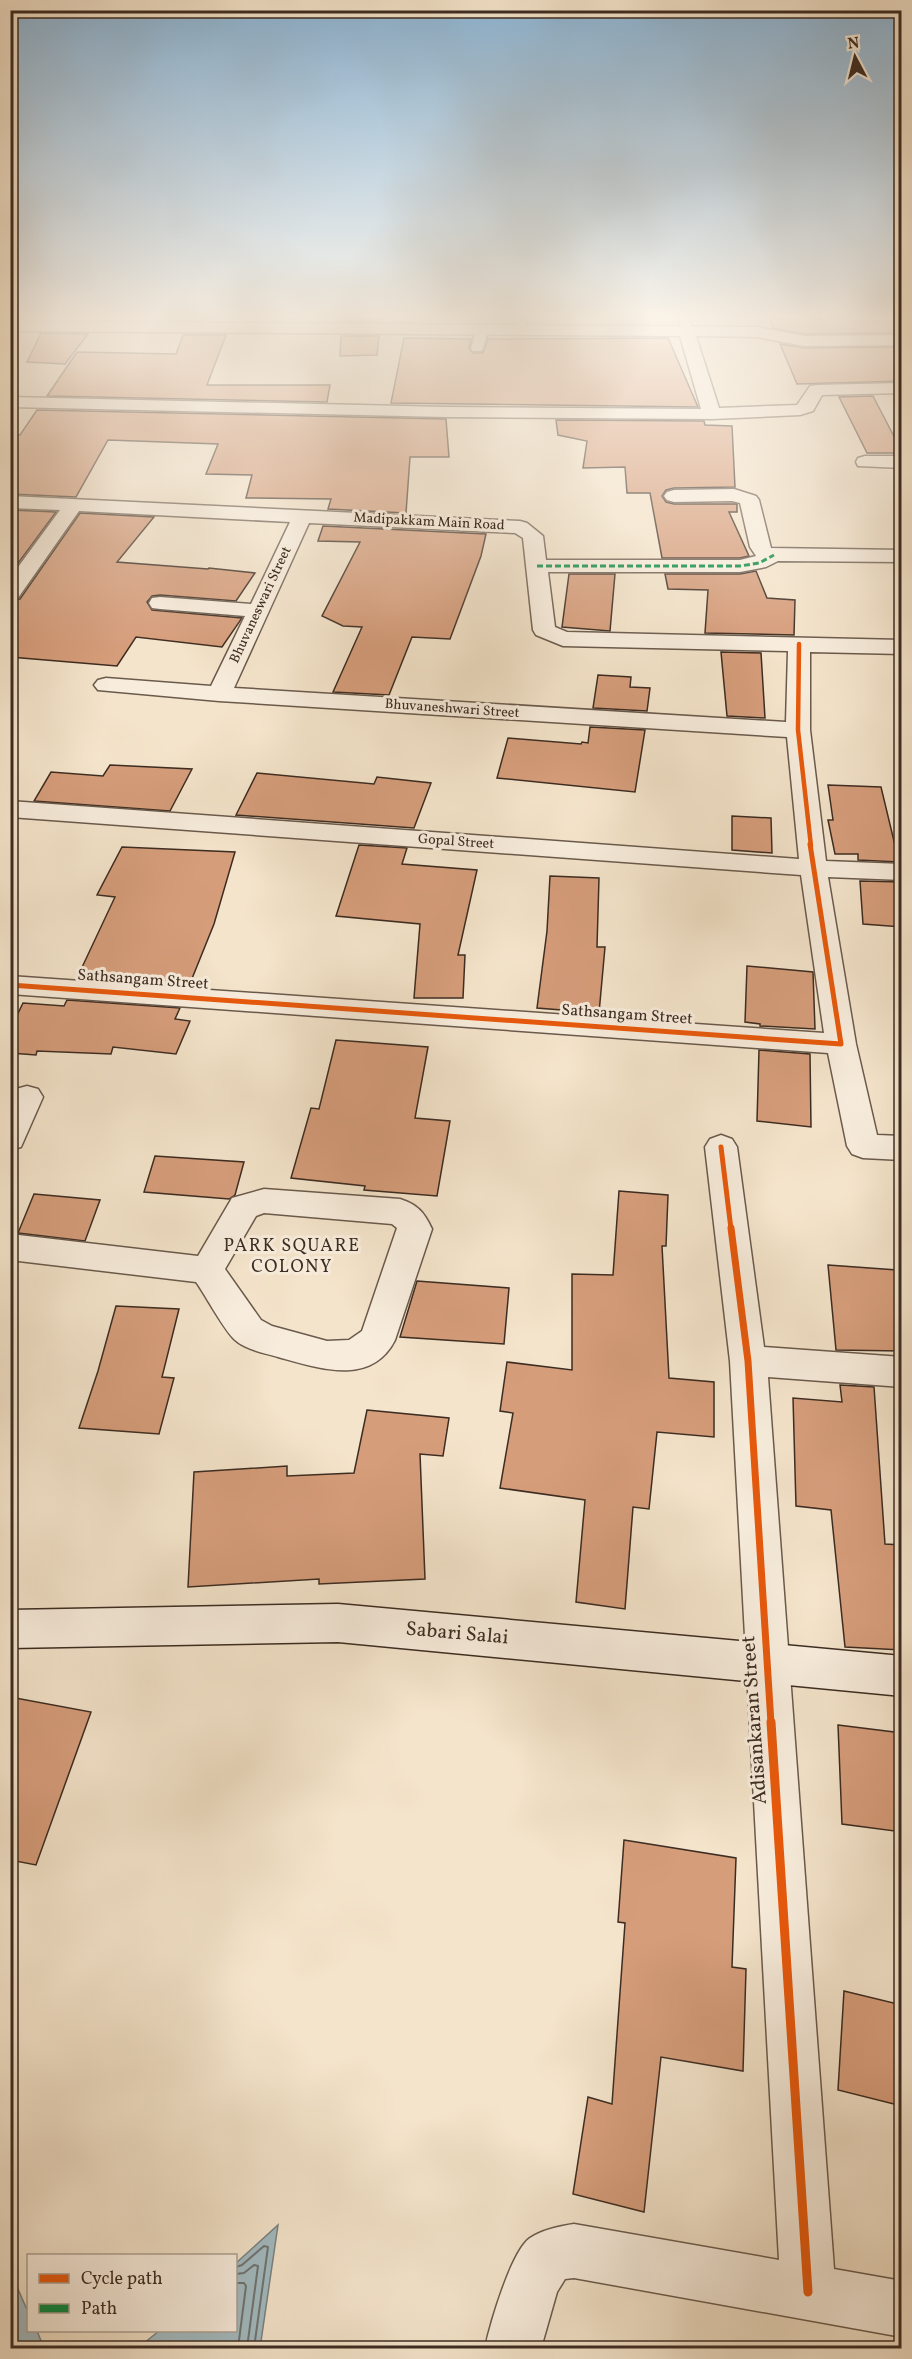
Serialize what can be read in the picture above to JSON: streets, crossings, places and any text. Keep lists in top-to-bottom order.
{
  "streets": {
    "street": [
      "Madipakkam Main Road",
      "Bhuvaneswari Street",
      "Bhuvaneshwari Street",
      "Gopal Street",
      "Sathsangam Street",
      "Sabari Salai",
      "Adisankaran Street"
    ]
  },
  "crossings": [
    ["Madipakkam Main Road", "Bhuvaneswari Street"],
    ["Bhuvaneswari Street", "Bhuvaneshwari Street"],
    ["Sabari Salai", "Adisankaran Street"]
  ],
  "districts": ["PARK SQUARE COLONY"],
  "legend": ["Cycle path", "Path"],
  "north": "top"
}
